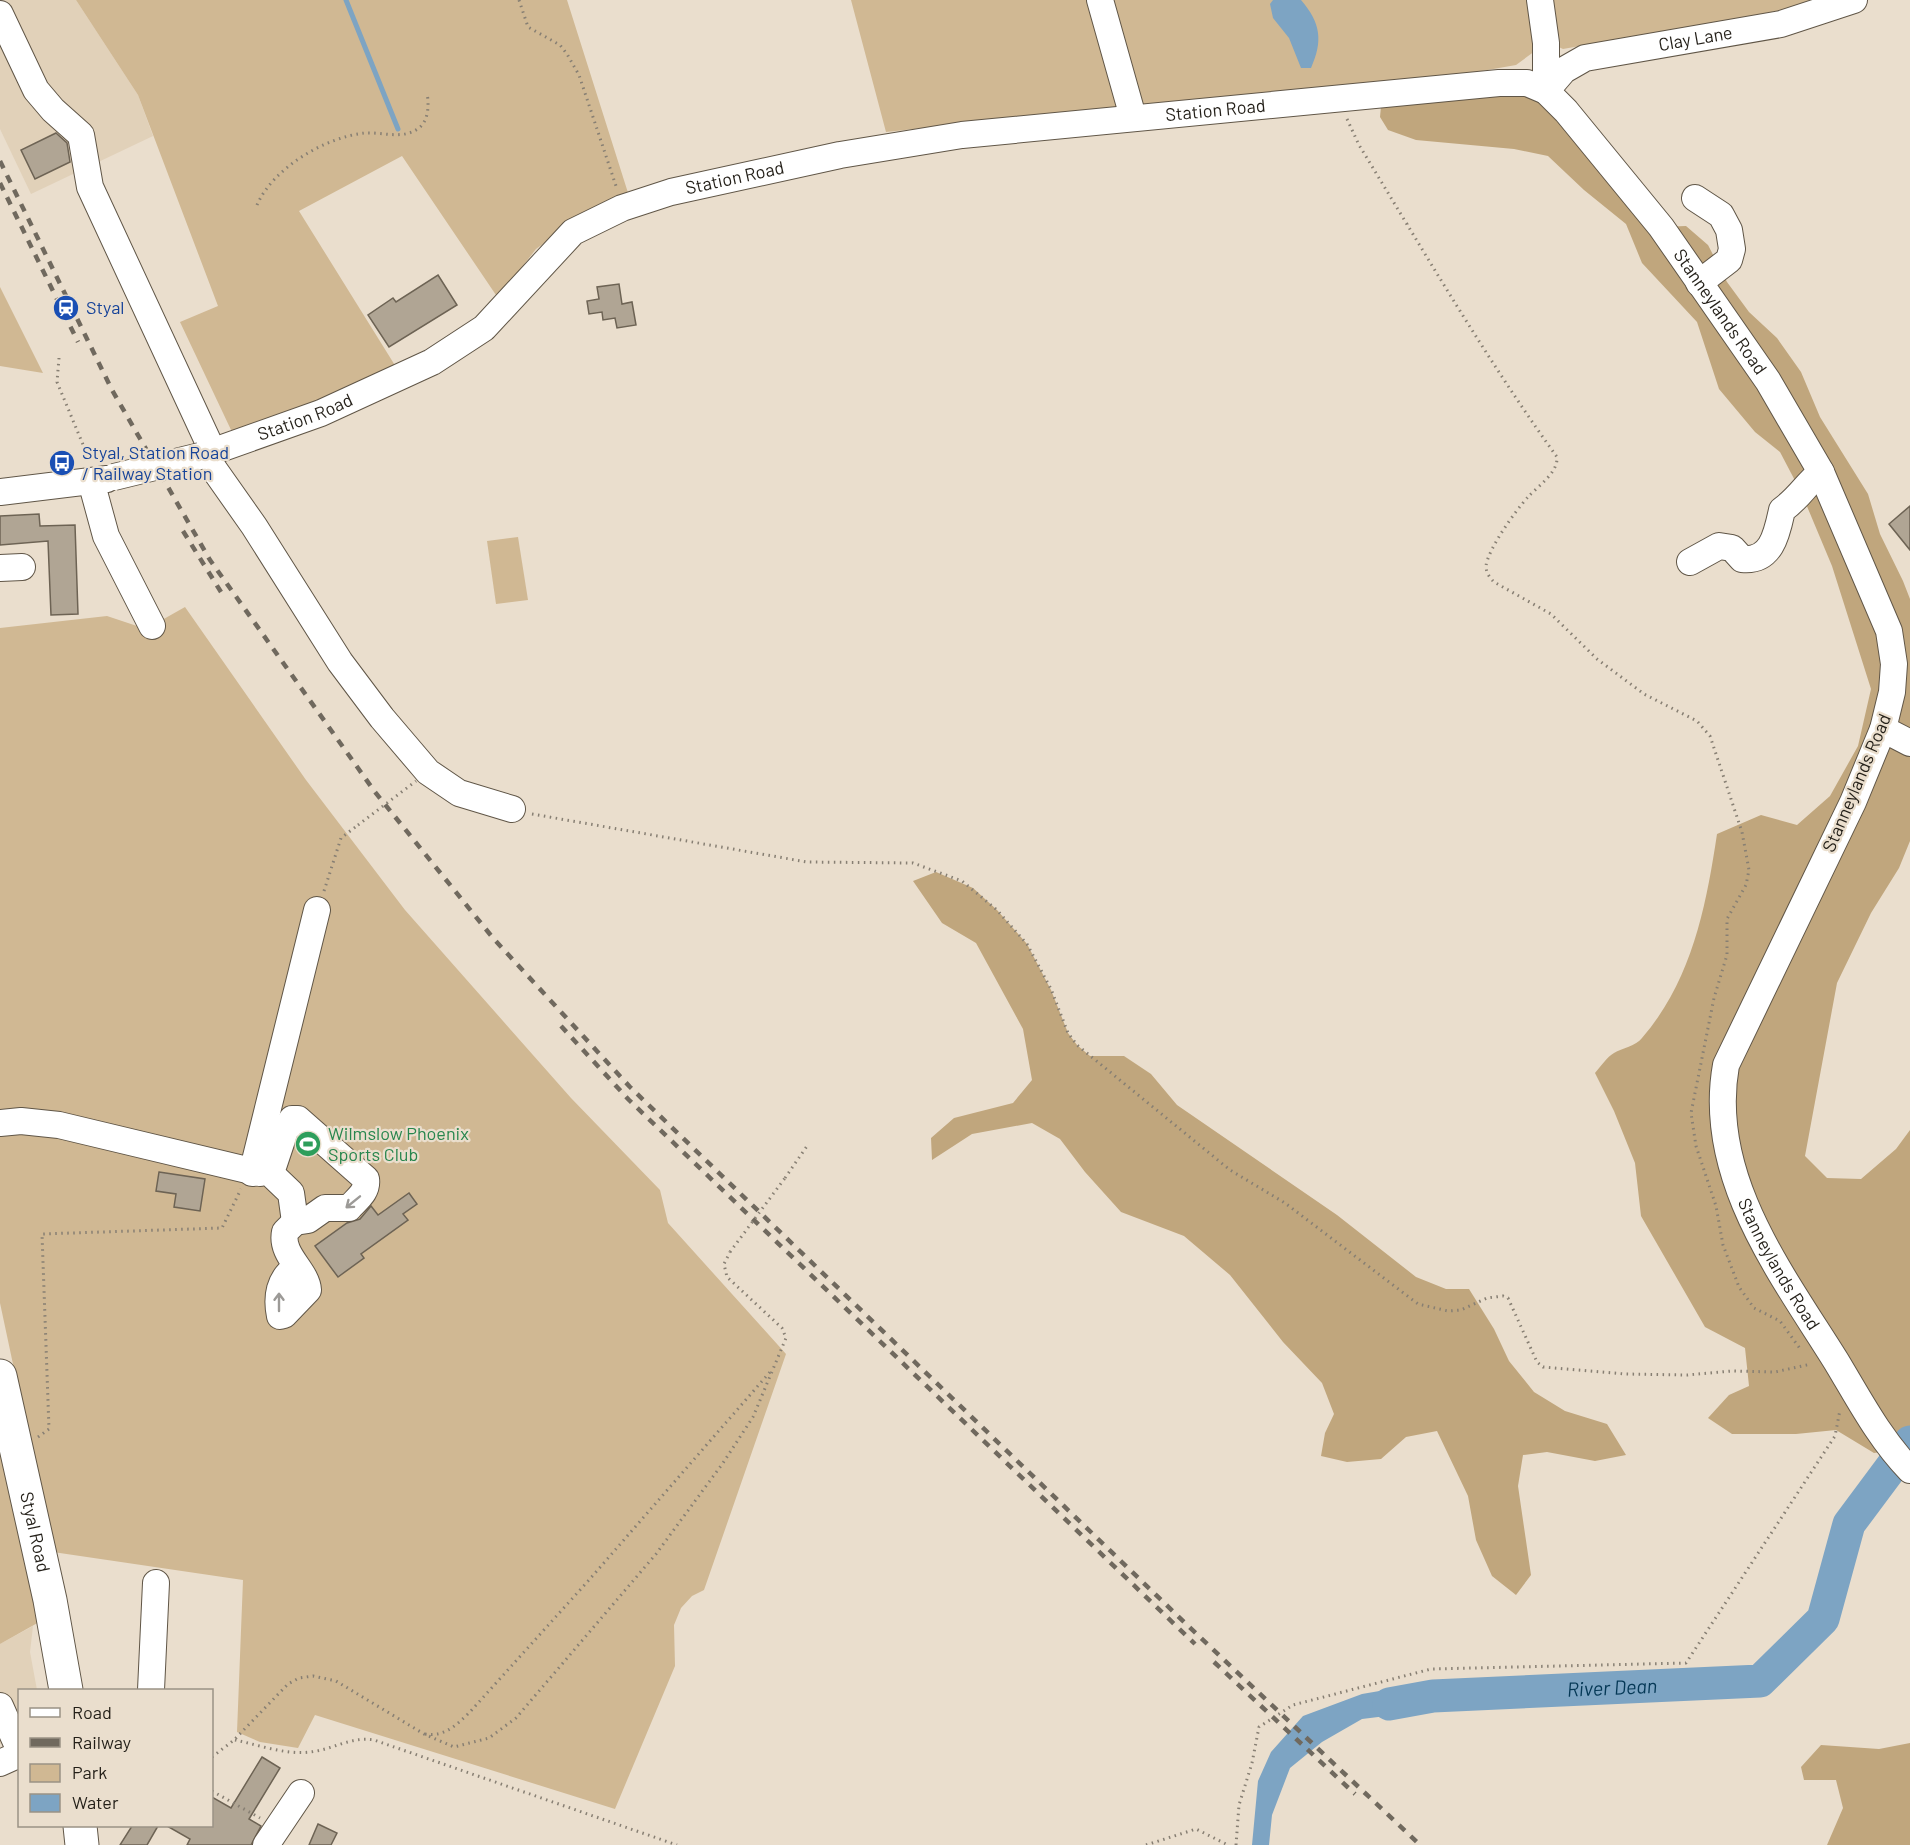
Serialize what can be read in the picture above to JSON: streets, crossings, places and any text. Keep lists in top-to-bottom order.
{
  "streets": {
    "main road": ["Styal Road"],
    "street": ["Clay Lane", "Station Road", "Stanneylands Road"]
  },
  "crossings": [
    ["Clay Lane", "Station Road"],
    ["Clay Lane", "Stanneylands Road"],
    ["Station Road", "Stanneylands Road"]
  ],
  "water": ["River Dean"],
  "places": {
    "station": ["Styal"],
    "bus stop": ["Styal, Station Road / Railway Station"],
    "sports": ["Wilmslow Phoenix Sports Club"]
  },
  "legend": [
    "Road",
    "Railway",
    "Park",
    "Water"
  ]
}
